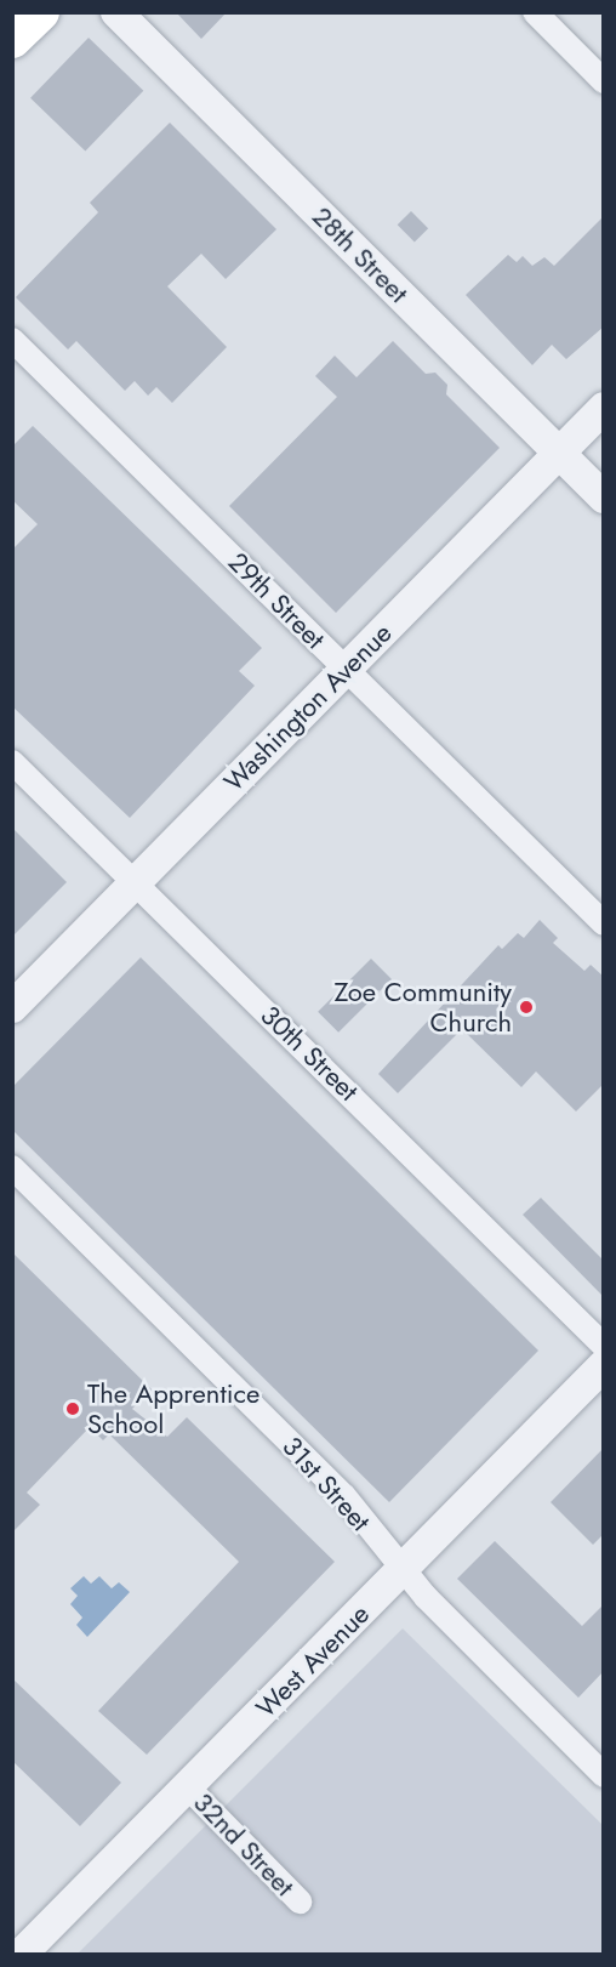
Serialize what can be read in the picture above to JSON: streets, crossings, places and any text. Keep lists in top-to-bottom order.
{
  "streets": {
    "street": [
      "28th Street",
      "29th Street",
      "Washington Avenue",
      "30th Street",
      "31st Street",
      "West Avenue",
      "32nd Street"
    ]
  },
  "crossings": [
    ["28th Street", "Washington Avenue"],
    ["29th Street", "Washington Avenue"],
    ["Washington Avenue", "30th Street"],
    ["31st Street", "West Avenue"],
    ["West Avenue", "32nd Street"]
  ],
  "places": ["Zoe Community Church", "The Apprentice School"]
}
